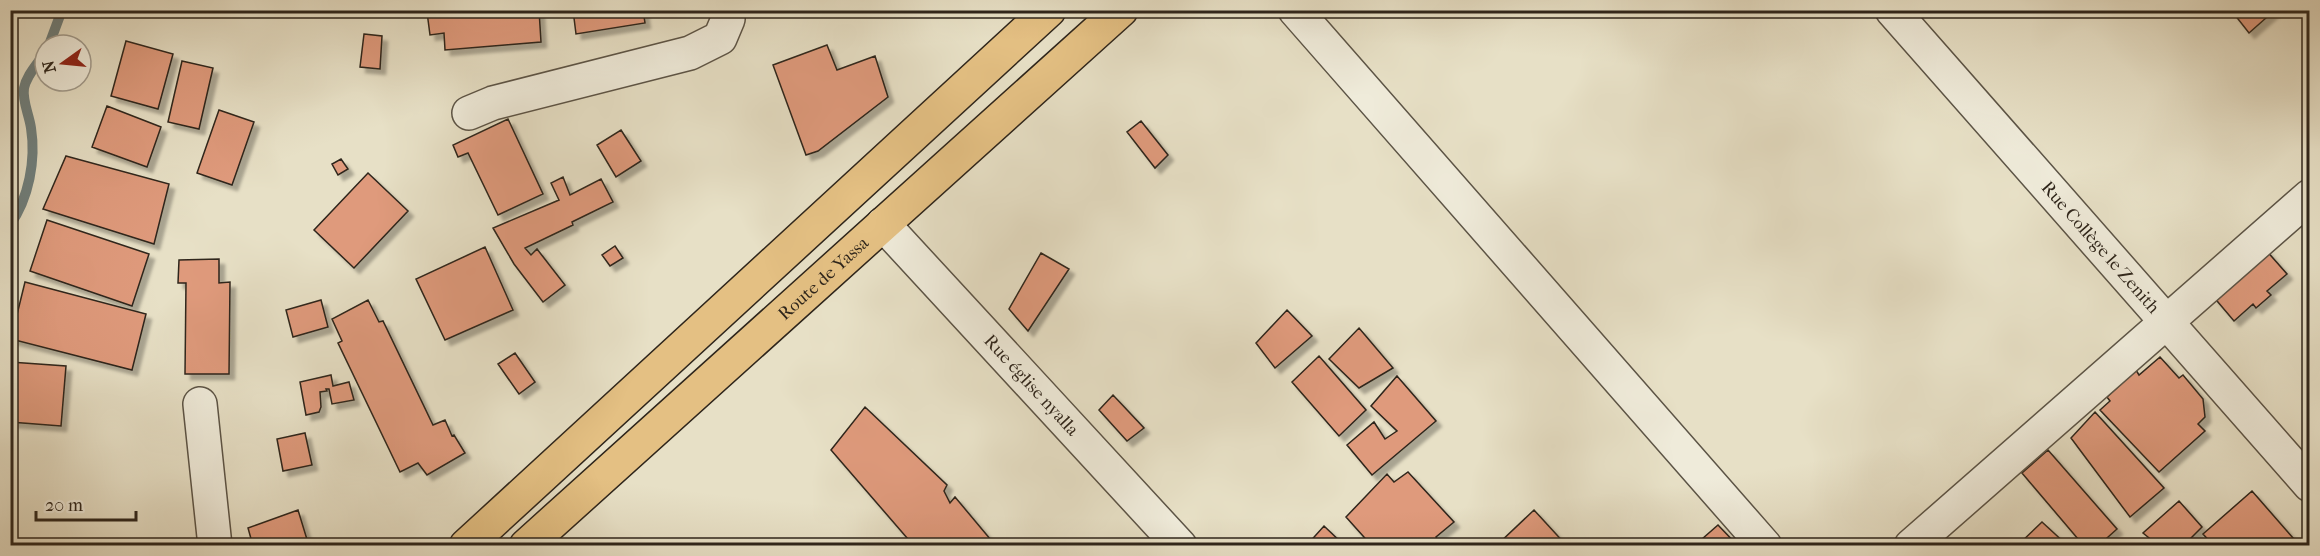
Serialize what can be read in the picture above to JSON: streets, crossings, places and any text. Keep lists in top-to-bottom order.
{
  "streets": {
    "main road": ["Route de Yassa"],
    "street": ["Rue Collège le Zenith", "Rue église nyalla"]
  },
  "crossings": [
    ["Route de Yassa", "Rue église nyalla"]
  ],
  "scale_bar": "20 m",
  "north": "left"
}
